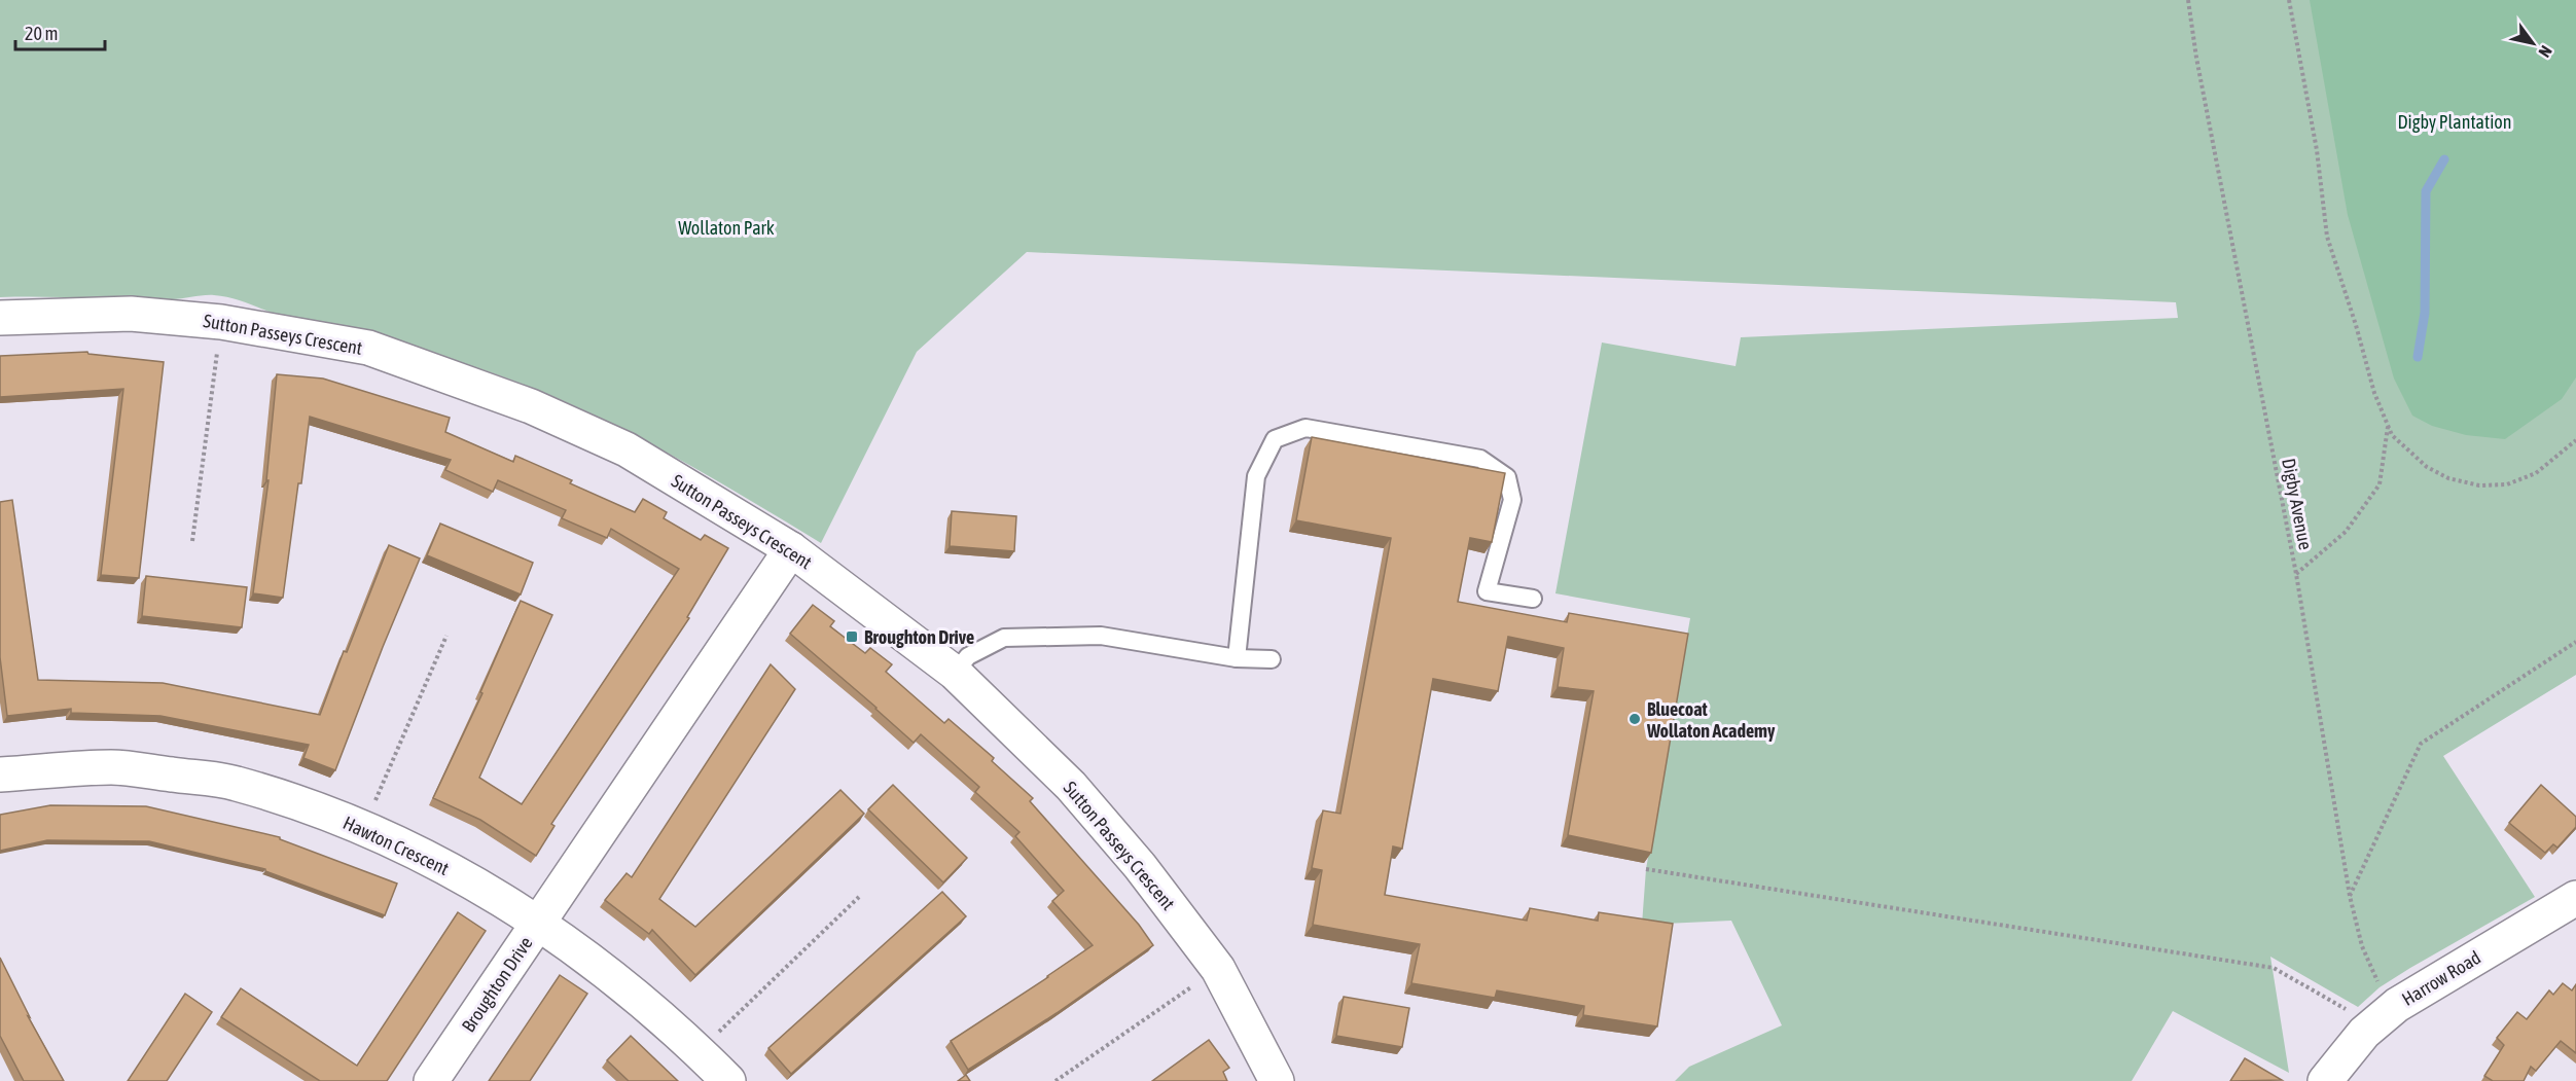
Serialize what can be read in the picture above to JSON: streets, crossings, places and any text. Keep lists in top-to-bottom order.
{
  "streets": {
    "street": [
      "Sutton Passeys Crescent",
      "Hawton Crescent",
      "Harrow Road",
      "Broughton Drive"
    ],
    "path": ["Digby Avenue"]
  },
  "crossings": [
    ["Sutton Passeys Crescent", "Broughton Drive"],
    ["Digby Avenue", "Harrow Road"],
    ["Hawton Crescent", "Broughton Drive"]
  ],
  "parks": ["Digby Plantation", "Wollaton Park"],
  "places": {
    "transit": ["Broughton Drive"],
    "other": ["Bluecoat Wollaton Academy"]
  },
  "scale_bar": "20 m",
  "north": "bottom right"
}
